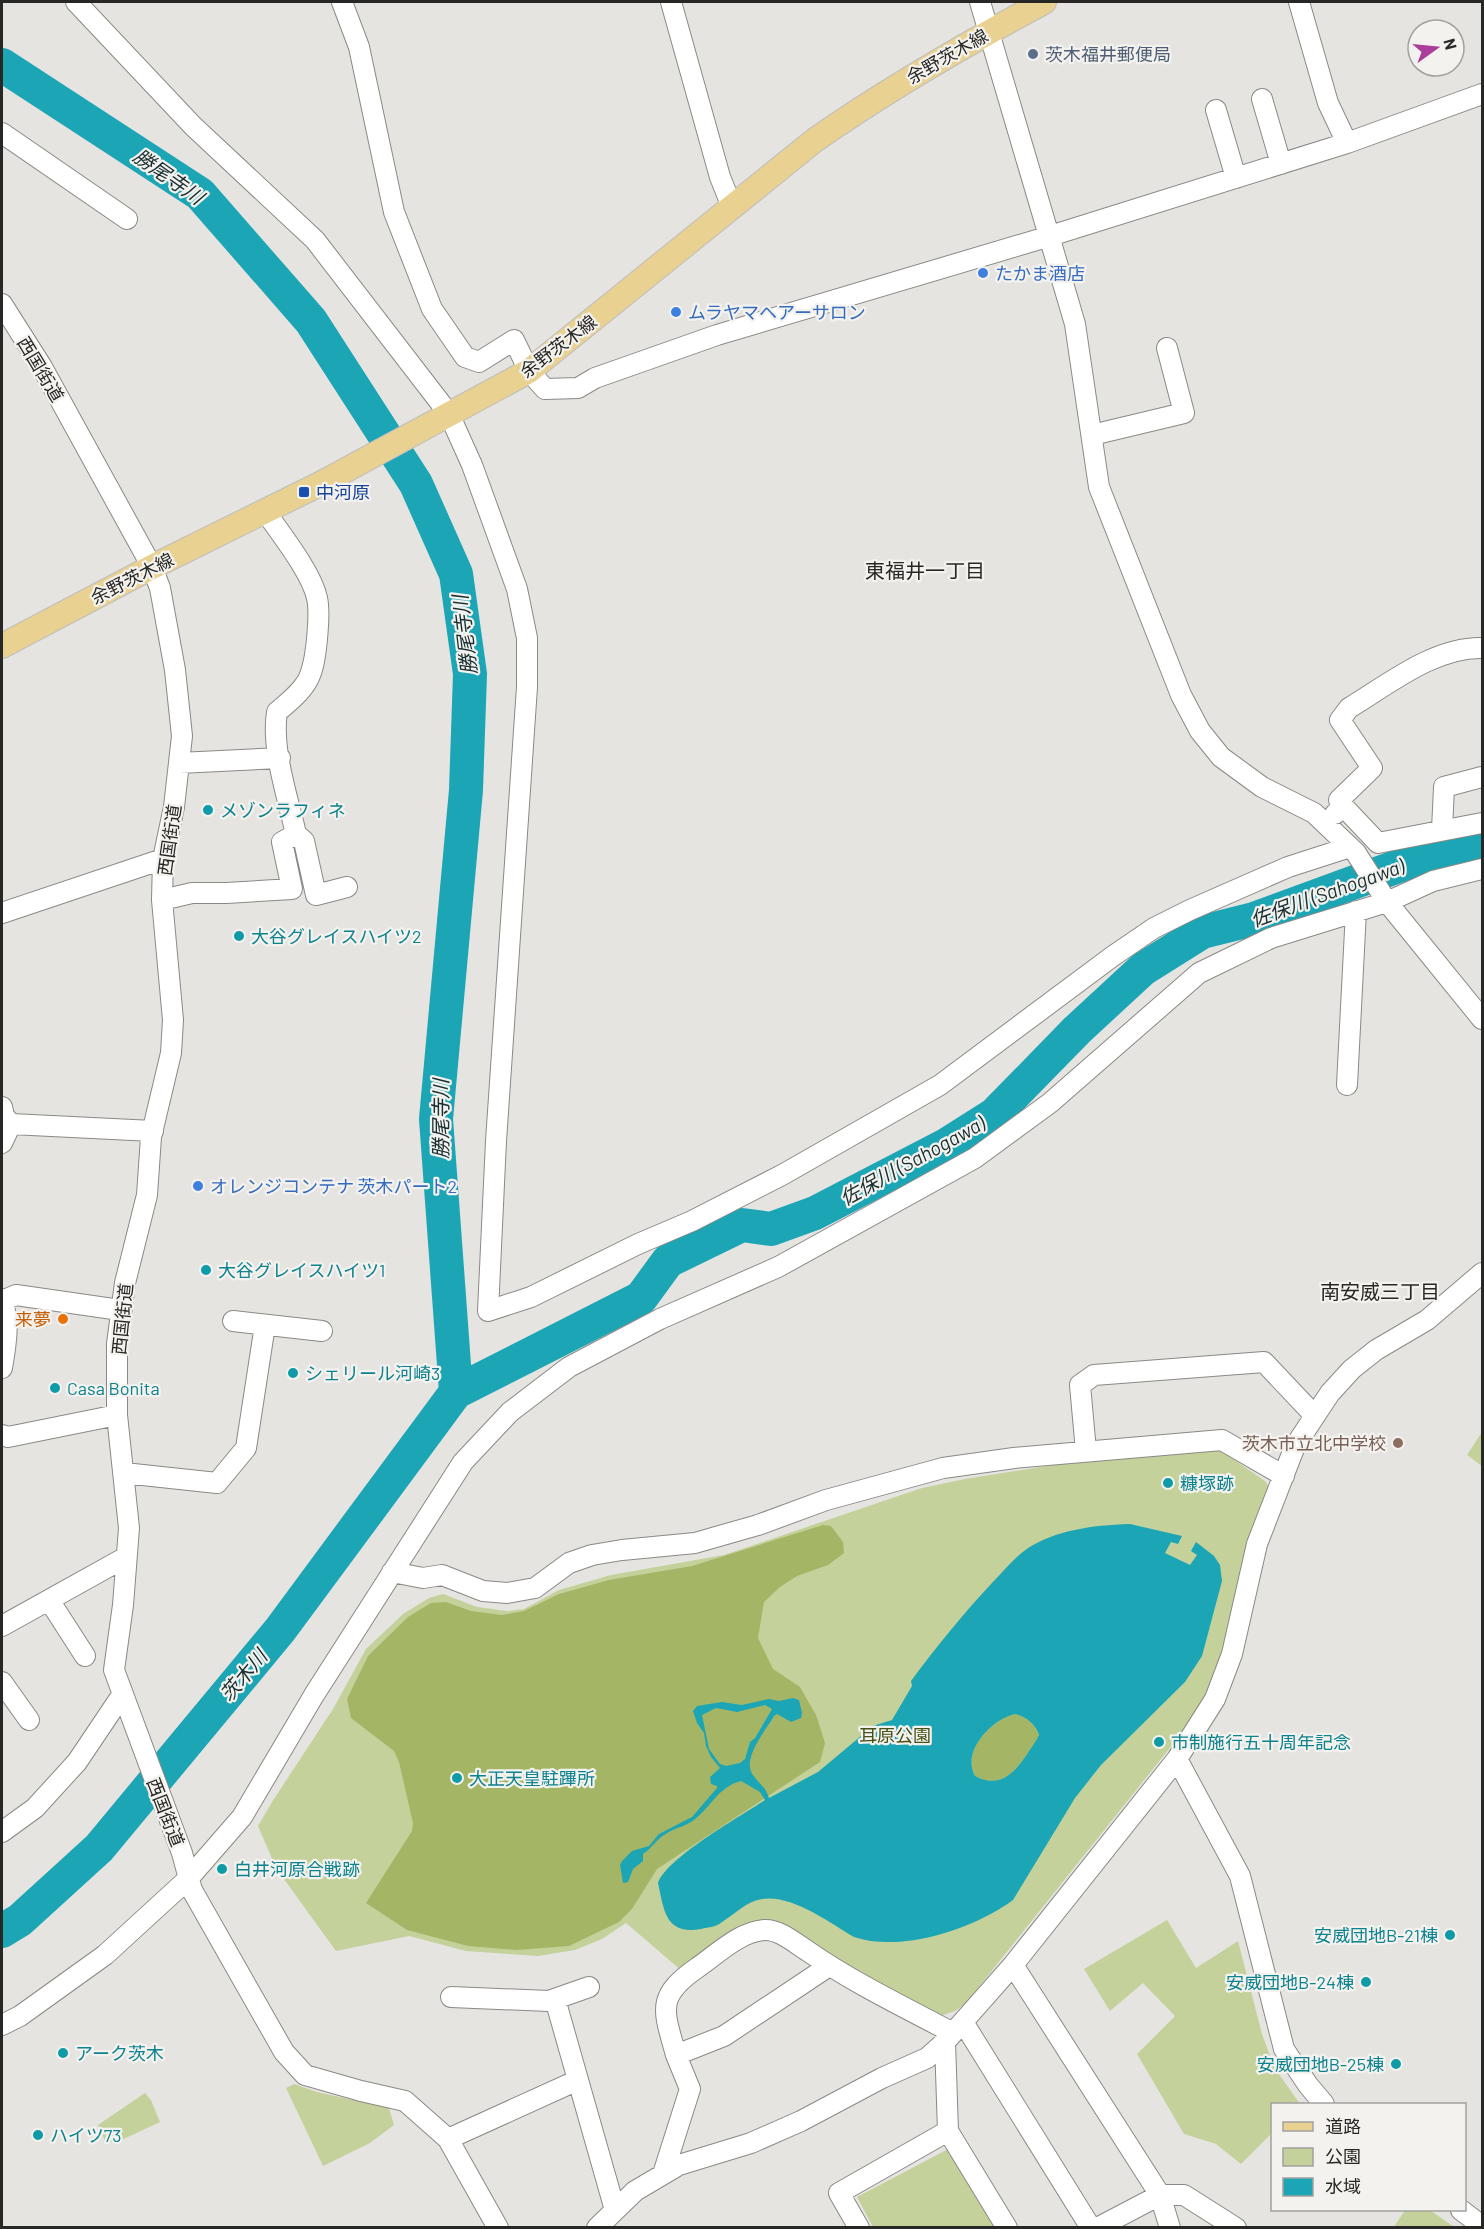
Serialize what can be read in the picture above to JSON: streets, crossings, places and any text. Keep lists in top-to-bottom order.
{
  "streets": {
    "main road": ["余野茨木線"],
    "street": ["西国街道"]
  },
  "crossings": [
    ["余野茨木線", "西国街道"]
  ],
  "districts": ["東福井一丁目", "南安威三丁目"],
  "water": ["勝尾寺川", "佐保川 (Sahogawa)", "茨木川"],
  "parks": ["耳原公園"],
  "places": {
    "other": [
      "茨木福井郵便局",
      "たかま酒店",
      "ムラヤマヘアーサロン",
      "メゾンラフィネ",
      "大谷グレイスハイツ2",
      "オレンジコンテナ 茨木パート2",
      "大谷グレイスハイツ1",
      "来夢",
      "シェリール河崎3",
      "Casa Bonita",
      "茨木市立北中学校",
      "糠塚跡",
      "市制施行五十周年記念",
      "大正天皇駐蹕所",
      "白井河原合戦跡",
      "安威団地B-21棟",
      "安威団地B-24棟",
      "アーク茨木",
      "安威団地B-25棟",
      "ハイツ73"
    ],
    "transit": ["中河原"]
  },
  "legend": ["道路", "公園", "水域"],
  "north": "right"
}
